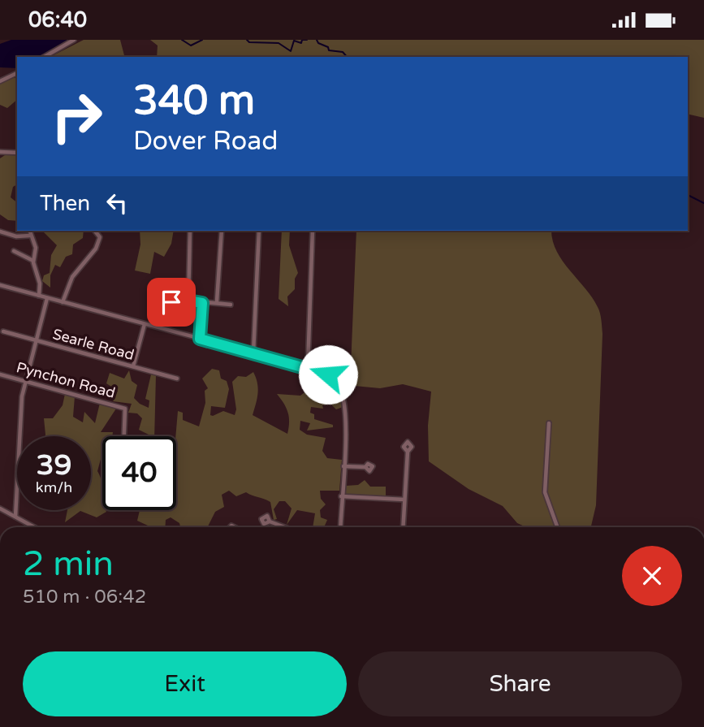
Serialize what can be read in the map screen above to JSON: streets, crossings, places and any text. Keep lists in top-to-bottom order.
{
  "streets": {
    "street": ["Searle Road", "Pynchon Road"]
  },
  "page": {
    "status": "06:40",
    "turn": ["340 m", "Dover Road"],
    "then": "Then",
    "speed": "39 km/h",
    "limit": "40",
    "heading": ["2 min", "510 m · 06:42"],
    "buttons": ["Exit", "Share"]
  }
}
